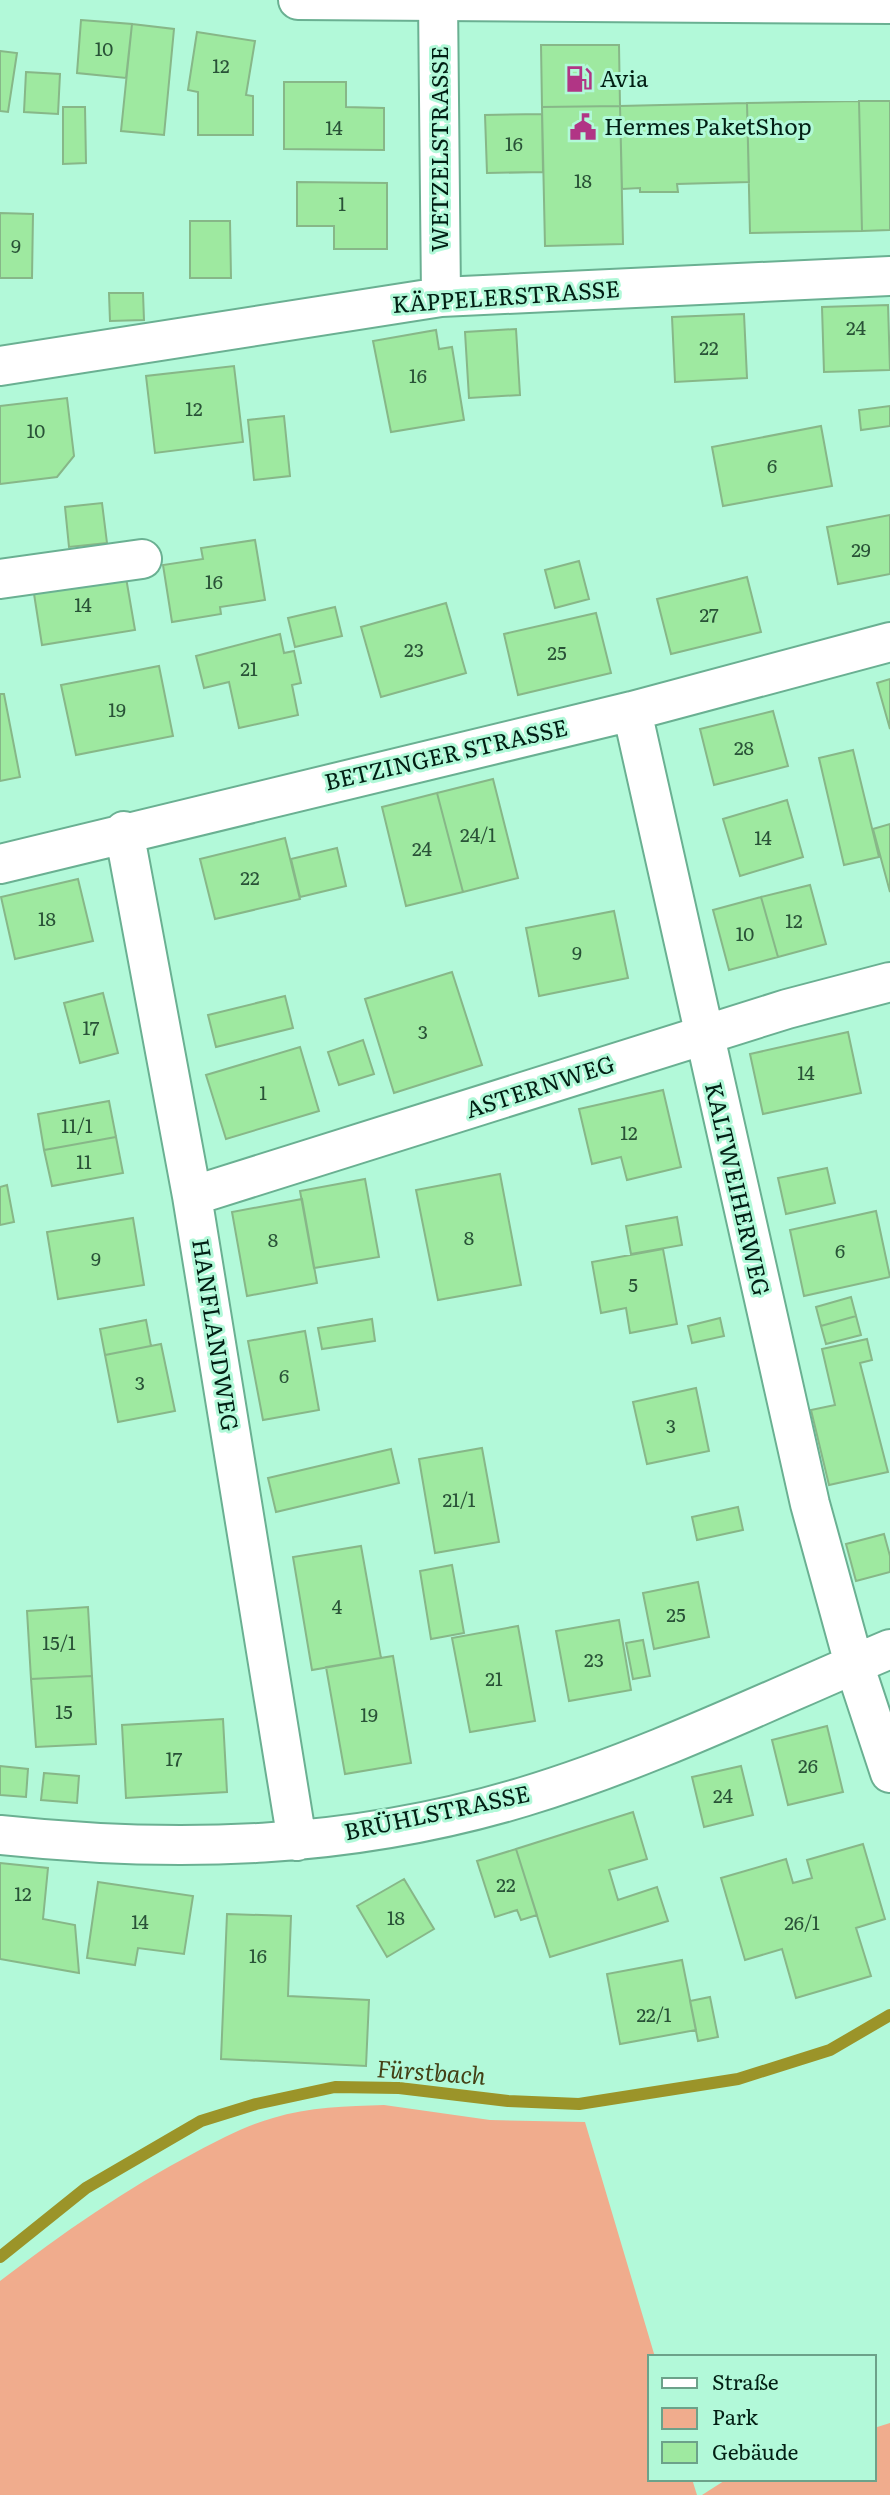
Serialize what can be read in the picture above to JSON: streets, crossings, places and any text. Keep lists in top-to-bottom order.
{
  "streets": {
    "street": [
      "WETZELSTRASSE",
      "KÄPPELERSTRASSE",
      "BETZINGER STRASSE",
      "ASTERNWEG",
      "KALTWEIHERWEG",
      "HANFLANDWEG",
      "BRÜHLSTRASSE"
    ]
  },
  "crossings": [
    ["WETZELSTRASSE", "KÄPPELERSTRASSE"],
    ["BETZINGER STRASSE", "KALTWEIHERWEG"],
    ["BETZINGER STRASSE", "HANFLANDWEG"],
    ["ASTERNWEG", "KALTWEIHERWEG"],
    ["ASTERNWEG", "HANFLANDWEG"],
    ["KALTWEIHERWEG", "BRÜHLSTRASSE"],
    ["HANFLANDWEG", "BRÜHLSTRASSE"]
  ],
  "water": ["Fürstbach"],
  "places": {
    "fuel station": ["Avia"],
    "public building": ["Hermes PaketShop"]
  },
  "house_numbers": [
    "10",
    "12",
    "14",
    "16",
    "18",
    "1",
    "9",
    "24",
    "22",
    "16",
    "12",
    "10",
    "6",
    "29",
    "16",
    "14",
    "27",
    "23",
    "25",
    "21",
    "19",
    "28",
    "24/1",
    "14",
    "24",
    "22",
    "18",
    "12",
    "10",
    "9",
    "17",
    "3",
    "14",
    "1",
    "11/1",
    "12",
    "11",
    "8",
    "8",
    "6",
    "9",
    "5",
    "6",
    "3",
    "3",
    "21/1",
    "4",
    "25",
    "15/1",
    "23",
    "21",
    "15",
    "19",
    "17",
    "26",
    "24",
    "22",
    "12",
    "18",
    "14",
    "26/1",
    "16",
    "22/1"
  ],
  "legend": ["Straße", "Park", "Gebäude"]
}
